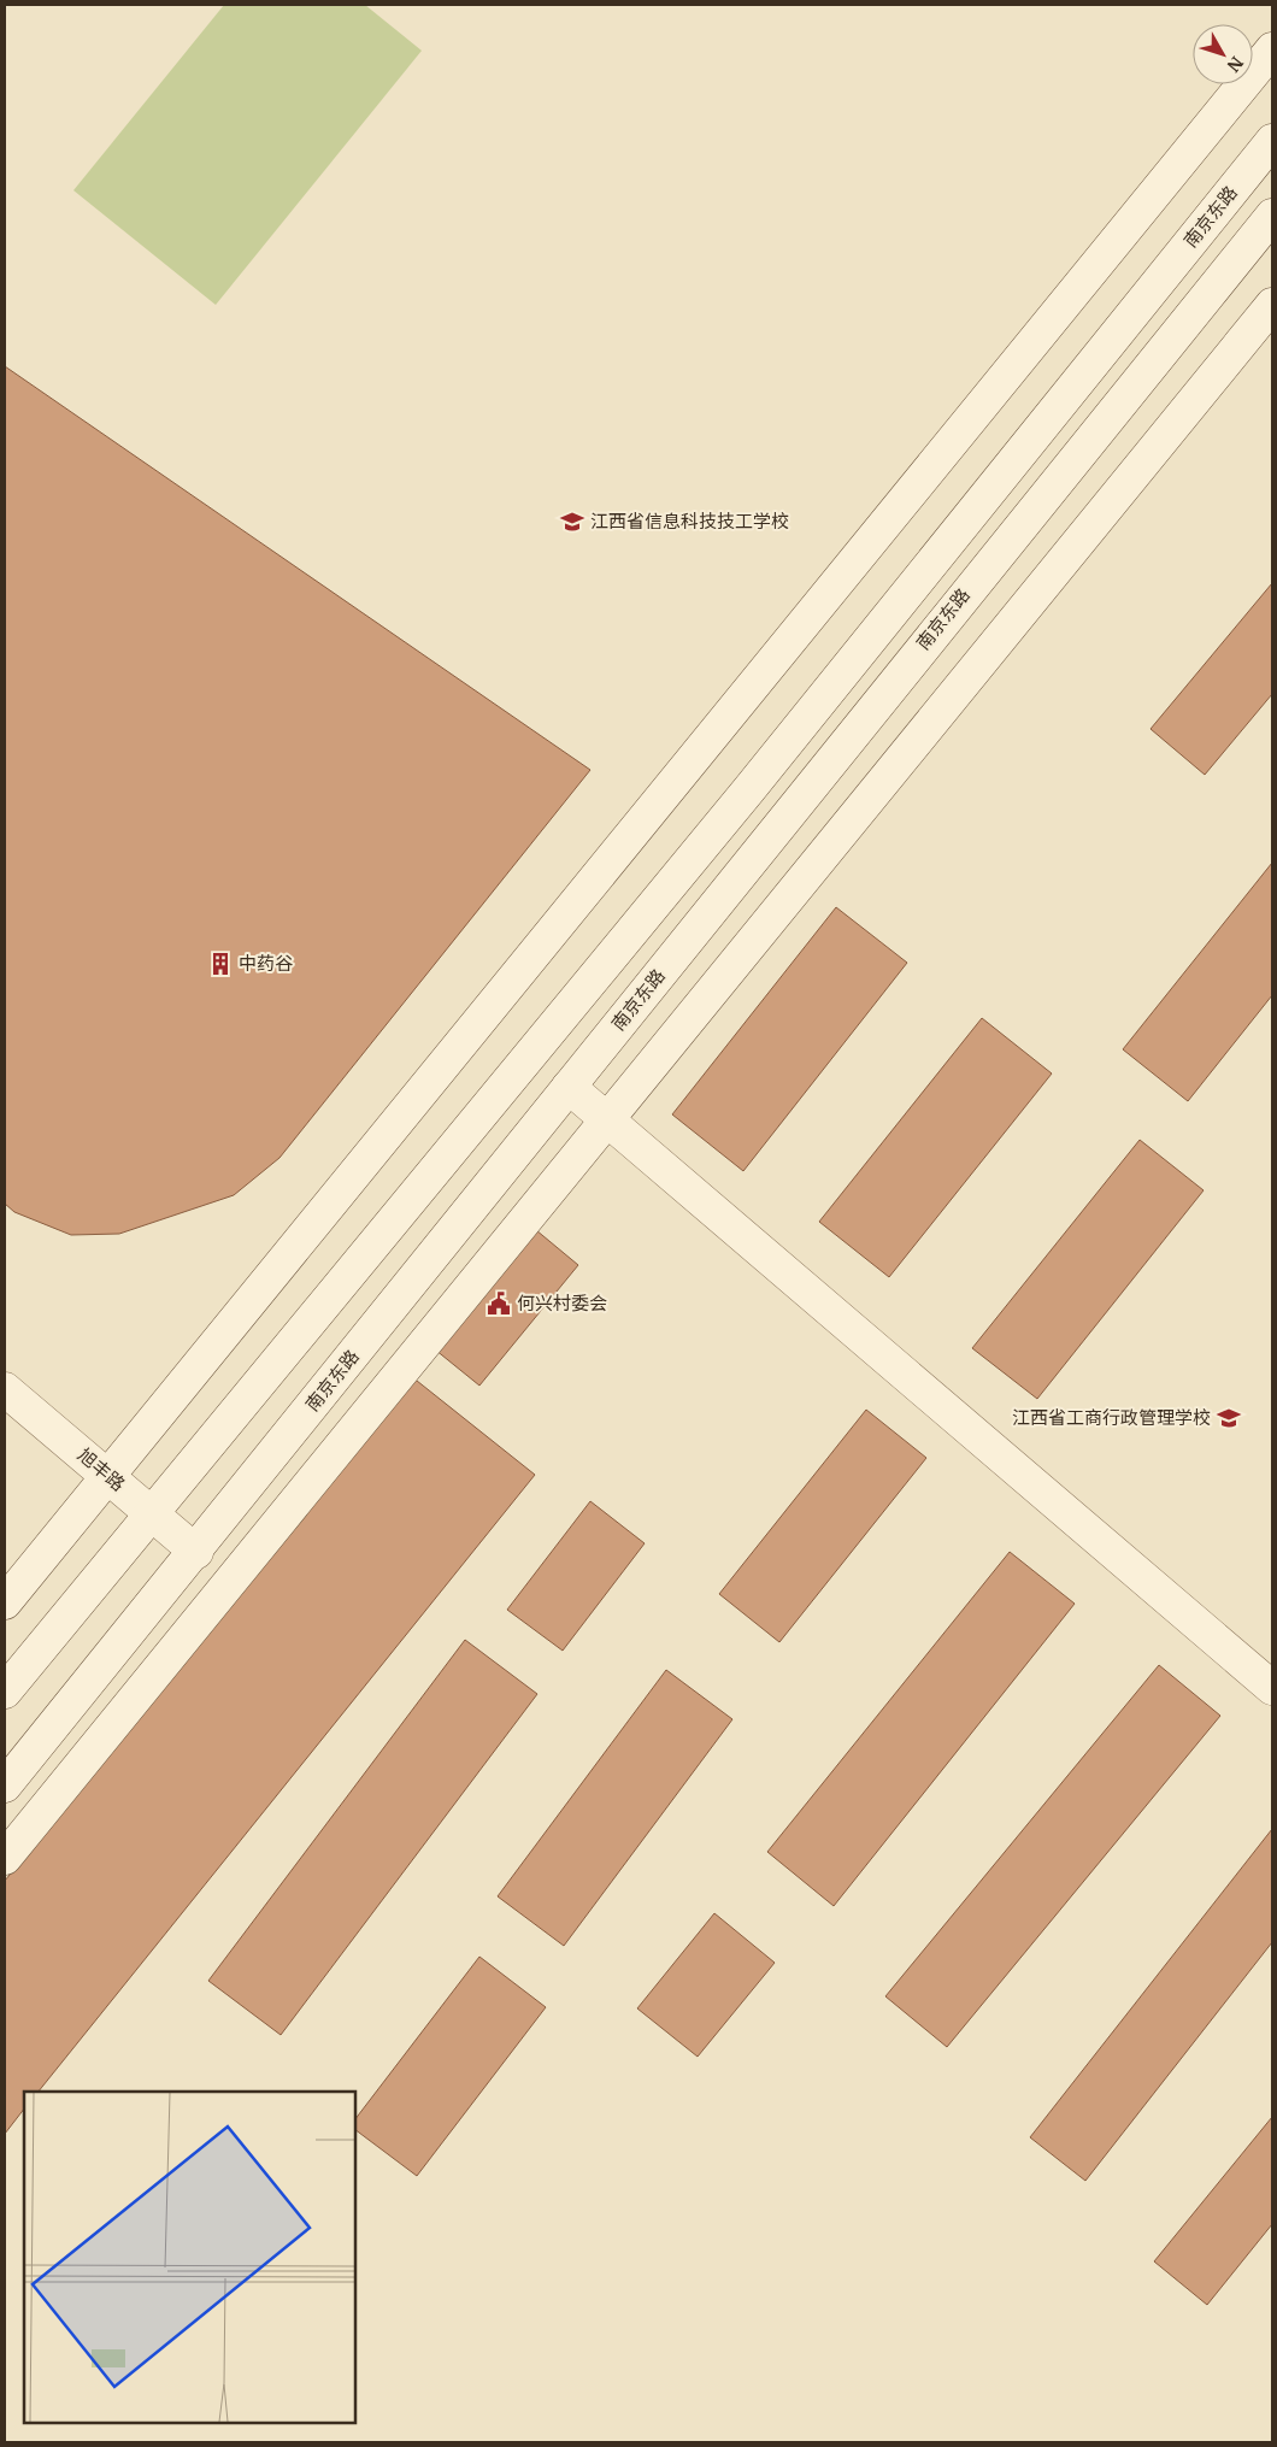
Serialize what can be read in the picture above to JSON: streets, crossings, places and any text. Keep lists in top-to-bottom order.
{
  "streets": {
    "street": ["南京东路", "旭丰路"]
  },
  "crossings": [
    ["南京东路", "旭丰路"]
  ],
  "places": {
    "school or university": ["江西省信息科技技工学校", "江西省工商行政管理学校"],
    "building": ["中药谷"],
    "public building": ["何兴村委会"]
  },
  "north": "bottom right"
}
